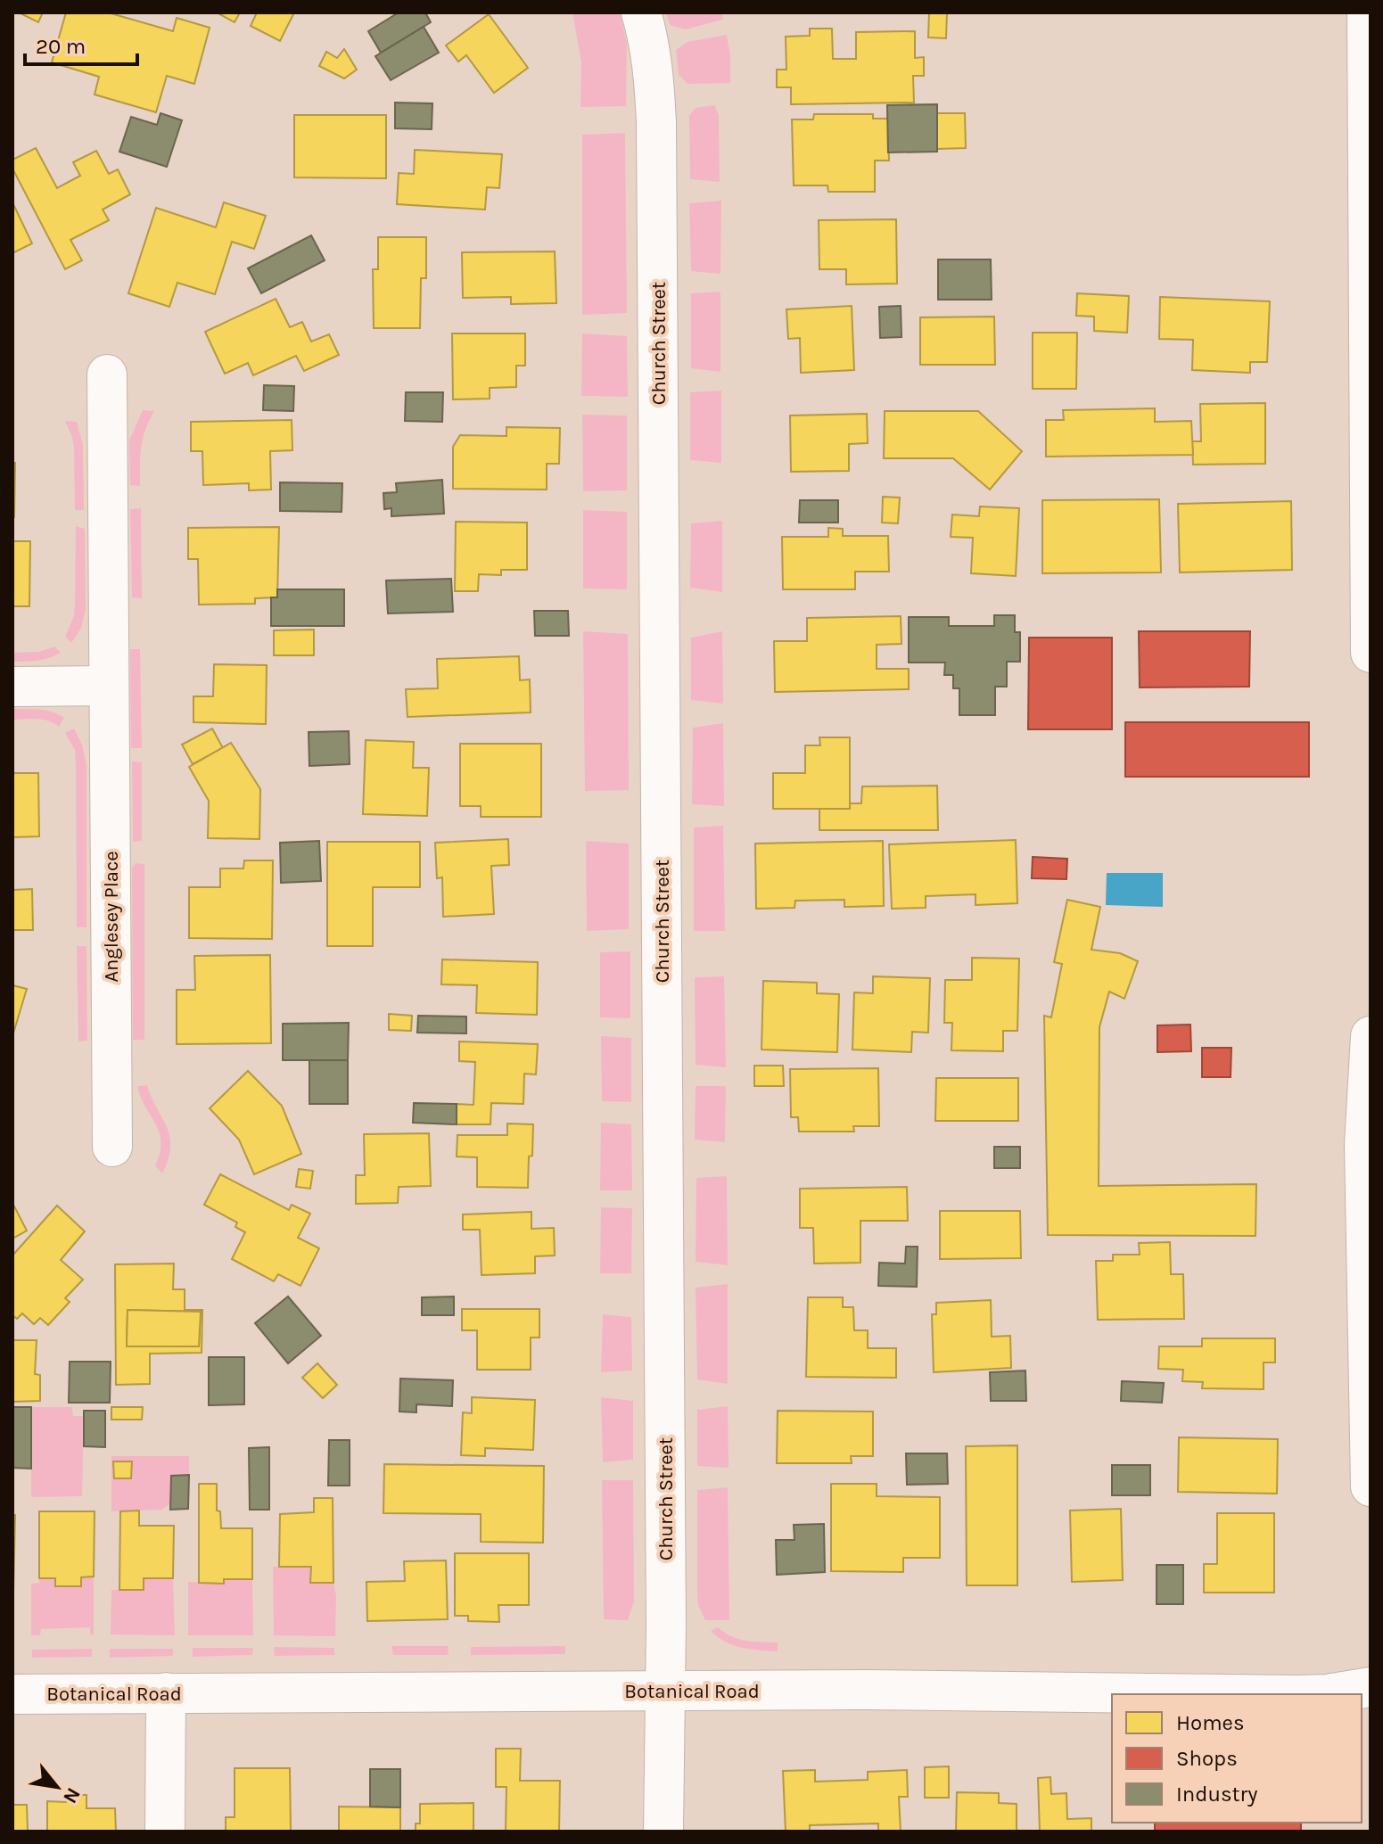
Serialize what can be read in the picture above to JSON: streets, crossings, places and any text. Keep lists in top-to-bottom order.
{
  "streets": {
    "street": ["Church Street", "Anglesey Place", "Botanical Road"]
  },
  "crossings": [
    ["Church Street", "Botanical Road"]
  ],
  "legend": ["Homes", "Shops", "Industry"],
  "scale_bar": "20 m",
  "north": "bottom right"
}
